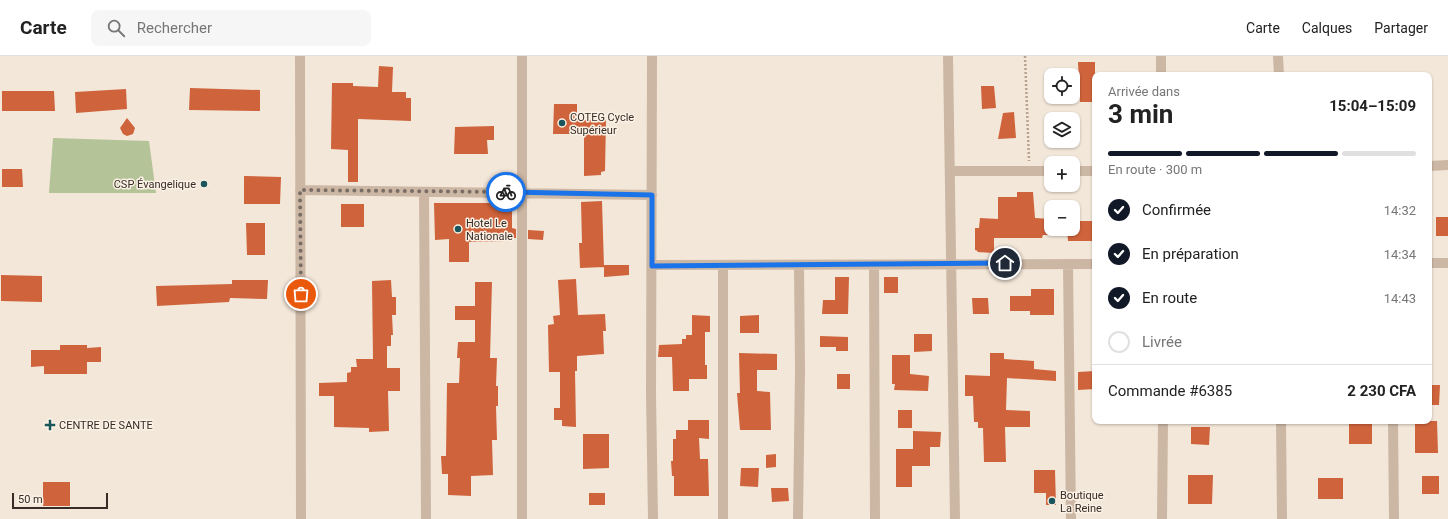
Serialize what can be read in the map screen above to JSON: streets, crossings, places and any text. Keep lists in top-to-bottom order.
{
  "places": {
    "other": [
      "COTEG Cycle Supérieur",
      "CSP Évangelique",
      "Hotel Le Nationale",
      "Boutique La Reine"
    ],
    "health": ["CENTRE DE SANTE"]
  },
  "scale_bar": "50 m",
  "page": {
    "header": "Carte",
    "search": "Rechercher",
    "nav": ["Carte", "Calques", "Partager"],
    "map_buttons": ["+", "−"],
    "heading": ["3 min", "Arrivée dans", "15:04–15:09"],
    "panel": ["Commande #6385", "2 230 CFA"],
    "bar": "En route · 300 m",
    "list": [
      ["Confirmée", "14:32"],
      ["En préparation", "14:34"],
      ["En route", "14:43"],
      "Livrée"
    ],
    "scale": "50 m"
  }
}
